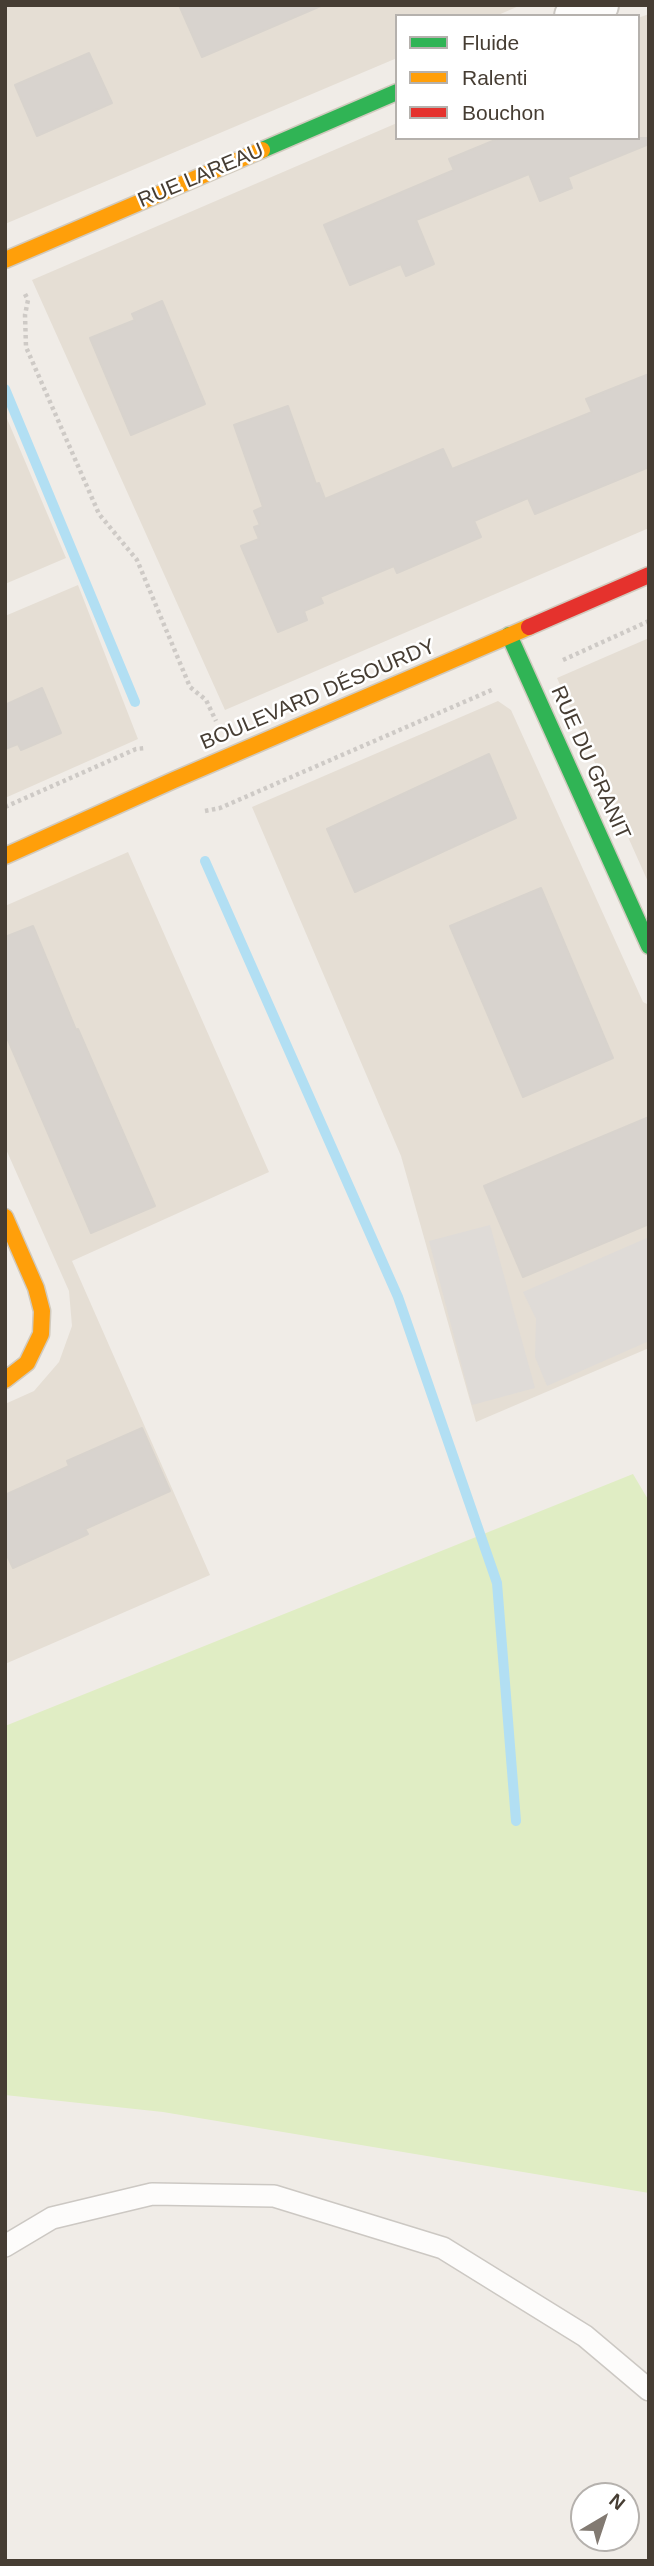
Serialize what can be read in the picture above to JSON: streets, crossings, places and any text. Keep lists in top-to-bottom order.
{
  "streets": {
    "street": ["RUE LAREAU", "BOULEVARD DÉSOURDY", "RUE DU GRANIT"]
  },
  "crossings": [
    ["BOULEVARD DÉSOURDY", "RUE DU GRANIT"]
  ],
  "legend": ["Fluide", "Ralenti", "Bouchon"],
  "north": "top right"
}
